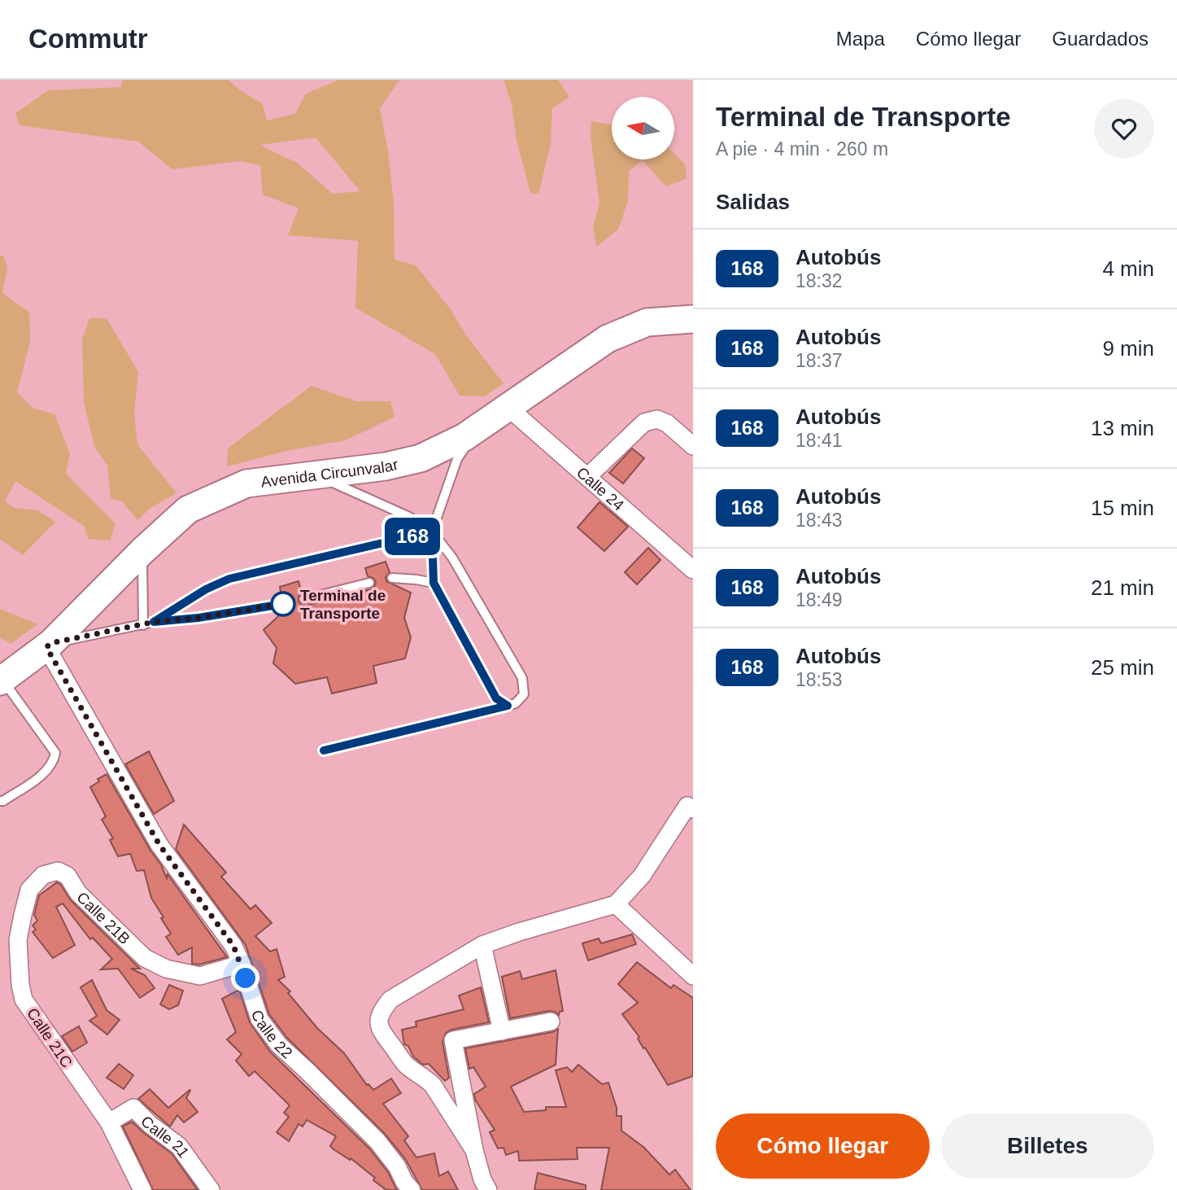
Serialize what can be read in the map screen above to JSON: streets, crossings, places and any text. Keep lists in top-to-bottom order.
{
  "streets": {
    "main road": ["Avenida Circunvalar"],
    "street": [
      "Calle 24",
      "Calle 21B",
      "Calle 22",
      "Calle 21C",
      "Calle 21"
    ]
  },
  "crossings": [
    ["Avenida Circunvalar", "Calle 24"],
    ["Avenida Circunvalar", "Calle 22"],
    ["Calle 21B", "Calle 22"],
    ["Calle 21B", "Calle 21C"],
    ["Calle 21C", "Calle 21"]
  ],
  "places": ["Terminal de Transporte"],
  "lines": ["bus line 168"],
  "north": "left",
  "page": {
    "header": "Commutr",
    "nav": ["Mapa", "Cómo llegar", "Guardados"],
    "on_map": "168",
    "heading": [
      ["Terminal de Transporte", "A pie · 4 min · 260 m"],
      "Salidas"
    ],
    "list": [
      {
        "mark": "168",
        "name": "Autobús",
        "note": "18:32",
        "value": "4 min"
      },
      {
        "mark": "168",
        "name": "Autobús",
        "note": "18:37",
        "value": "9 min"
      },
      {
        "mark": "168",
        "name": "Autobús",
        "note": "18:41",
        "value": "13 min"
      },
      {
        "mark": "168",
        "name": "Autobús",
        "note": "18:43",
        "value": "15 min"
      },
      {
        "mark": "168",
        "name": "Autobús",
        "note": "18:49",
        "value": "21 min"
      },
      {
        "mark": "168",
        "name": "Autobús",
        "note": "18:53",
        "value": "25 min"
      }
    ],
    "buttons": ["Cómo llegar", "Billetes"]
  }
}
